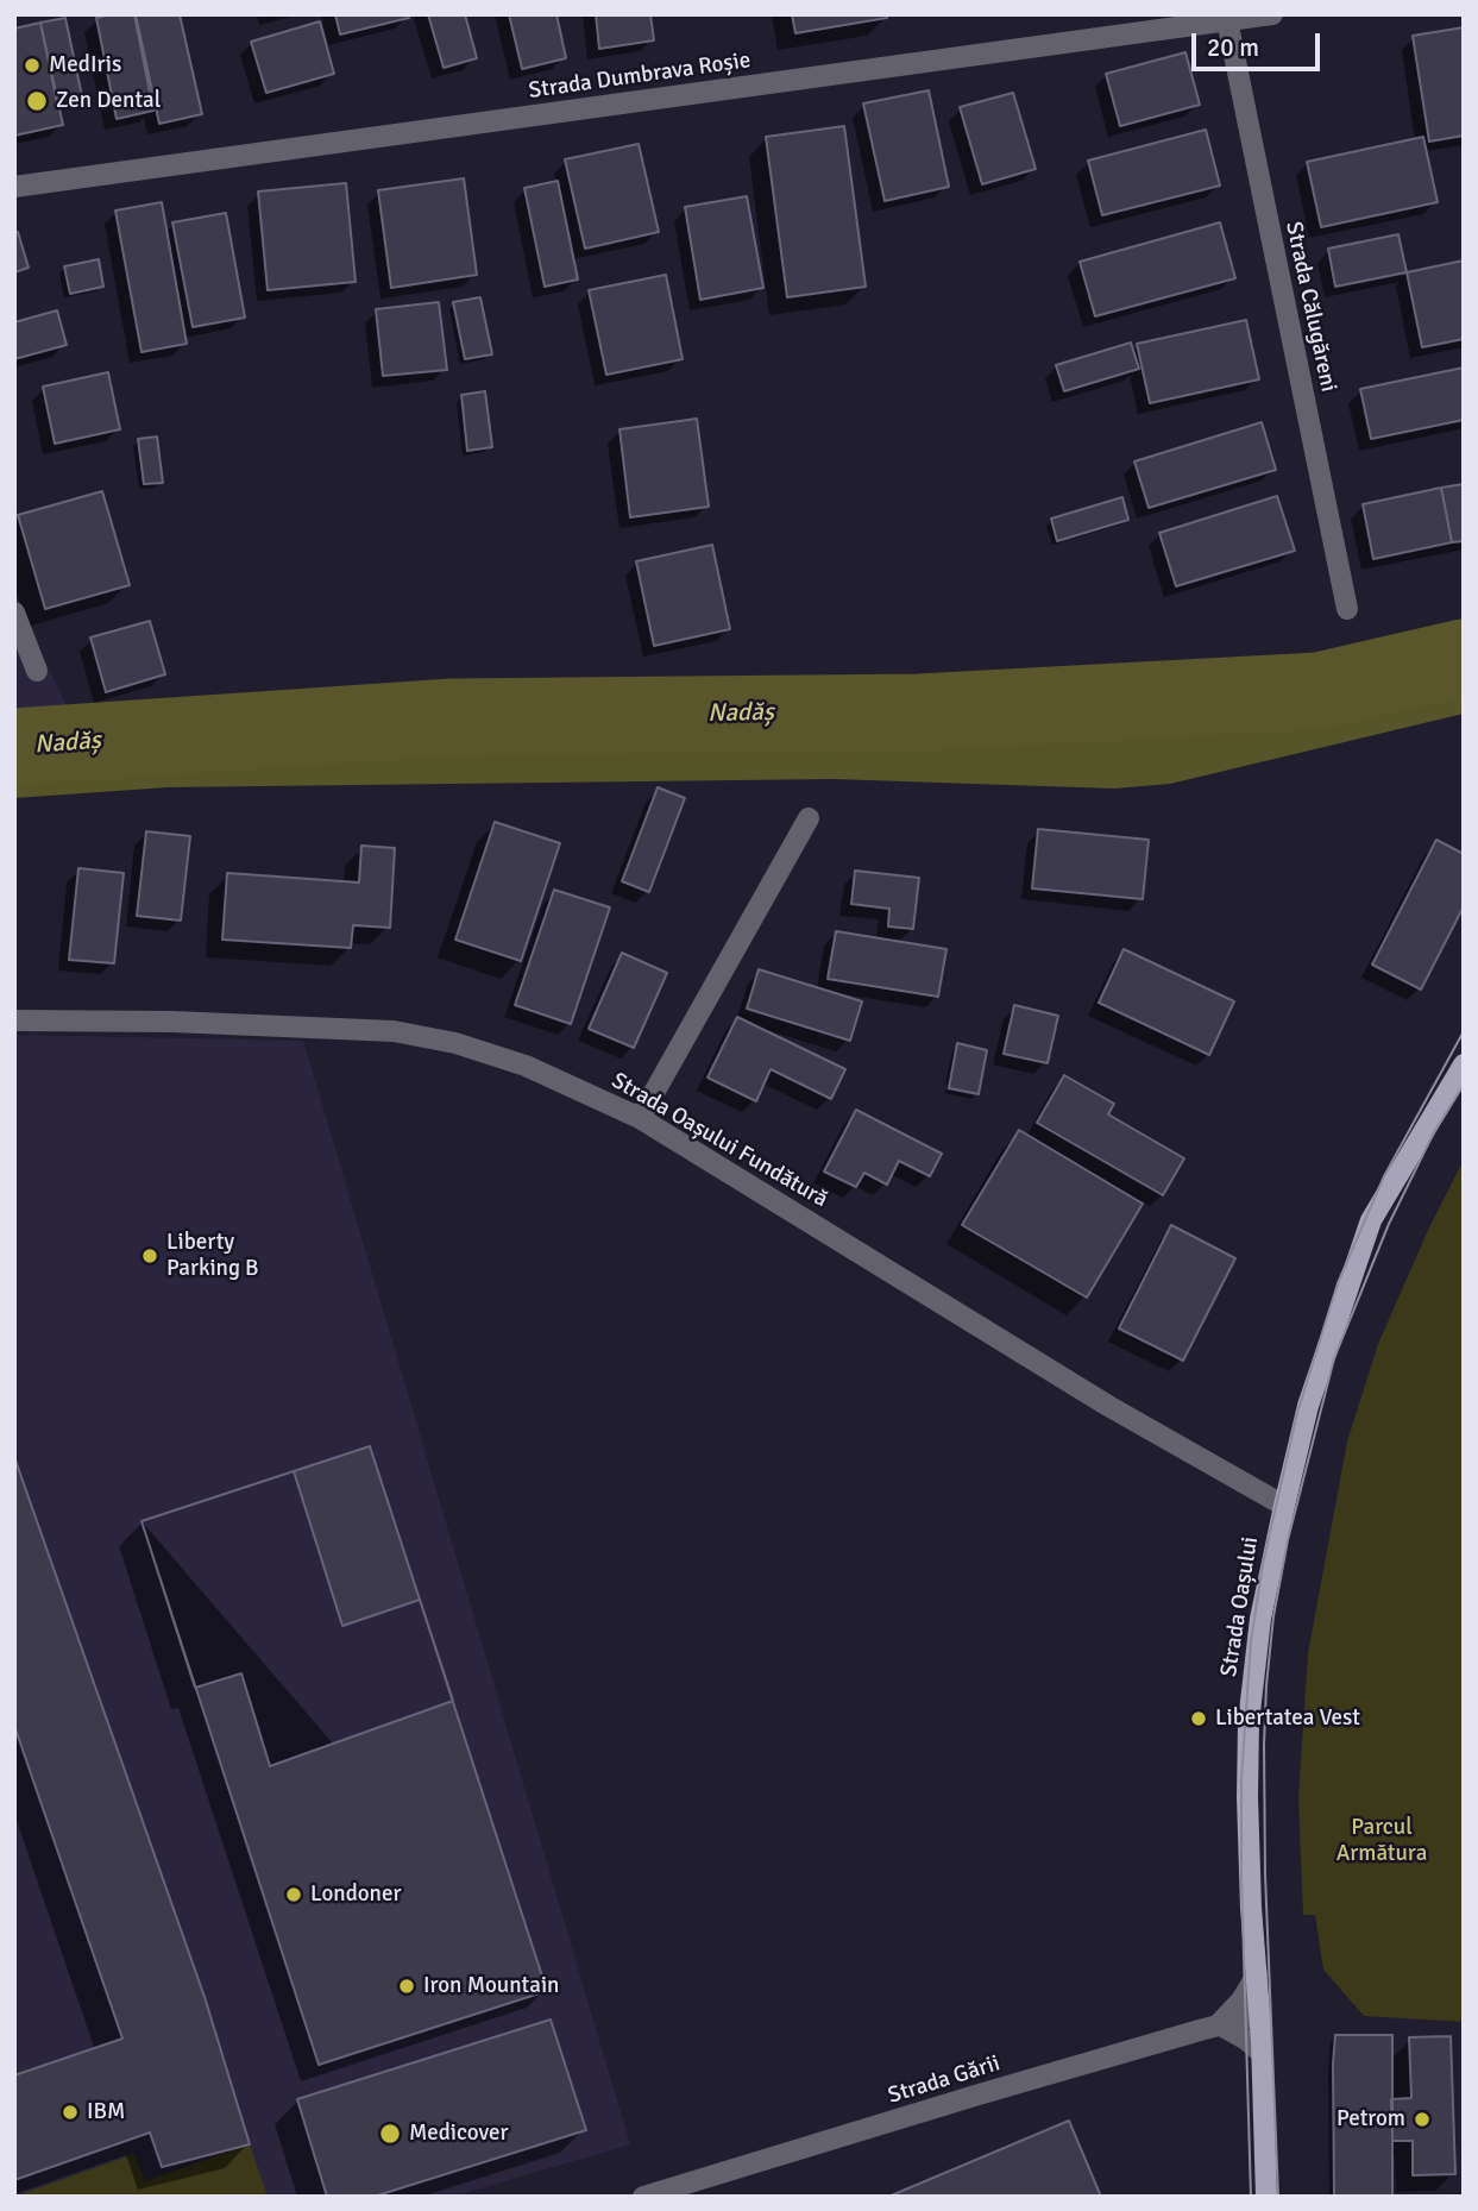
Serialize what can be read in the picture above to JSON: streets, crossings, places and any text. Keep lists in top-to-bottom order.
{
  "streets": {
    "main road": ["Strada Oașului"],
    "street": [
      "Strada Dumbrava Roșie",
      "Strada Călugăreni",
      "Strada Oașului Fundătură",
      "Strada Gării"
    ]
  },
  "crossings": [
    ["Strada Dumbrava Roșie", "Strada Călugăreni"],
    ["Strada Oașului Fundătură", "Strada Oașului"],
    ["Strada Oașului", "Strada Gării"]
  ],
  "water": ["Nadăș"],
  "parks": ["Parcul Armătura"],
  "places": [
    "MedIris",
    "Zen Dental",
    "Liberty Parking B",
    "Libertatea Vest",
    "Londoner",
    "Iron Mountain",
    "IBM",
    "Petrom",
    "Medicover"
  ],
  "scale_bar": "20 m"
}
